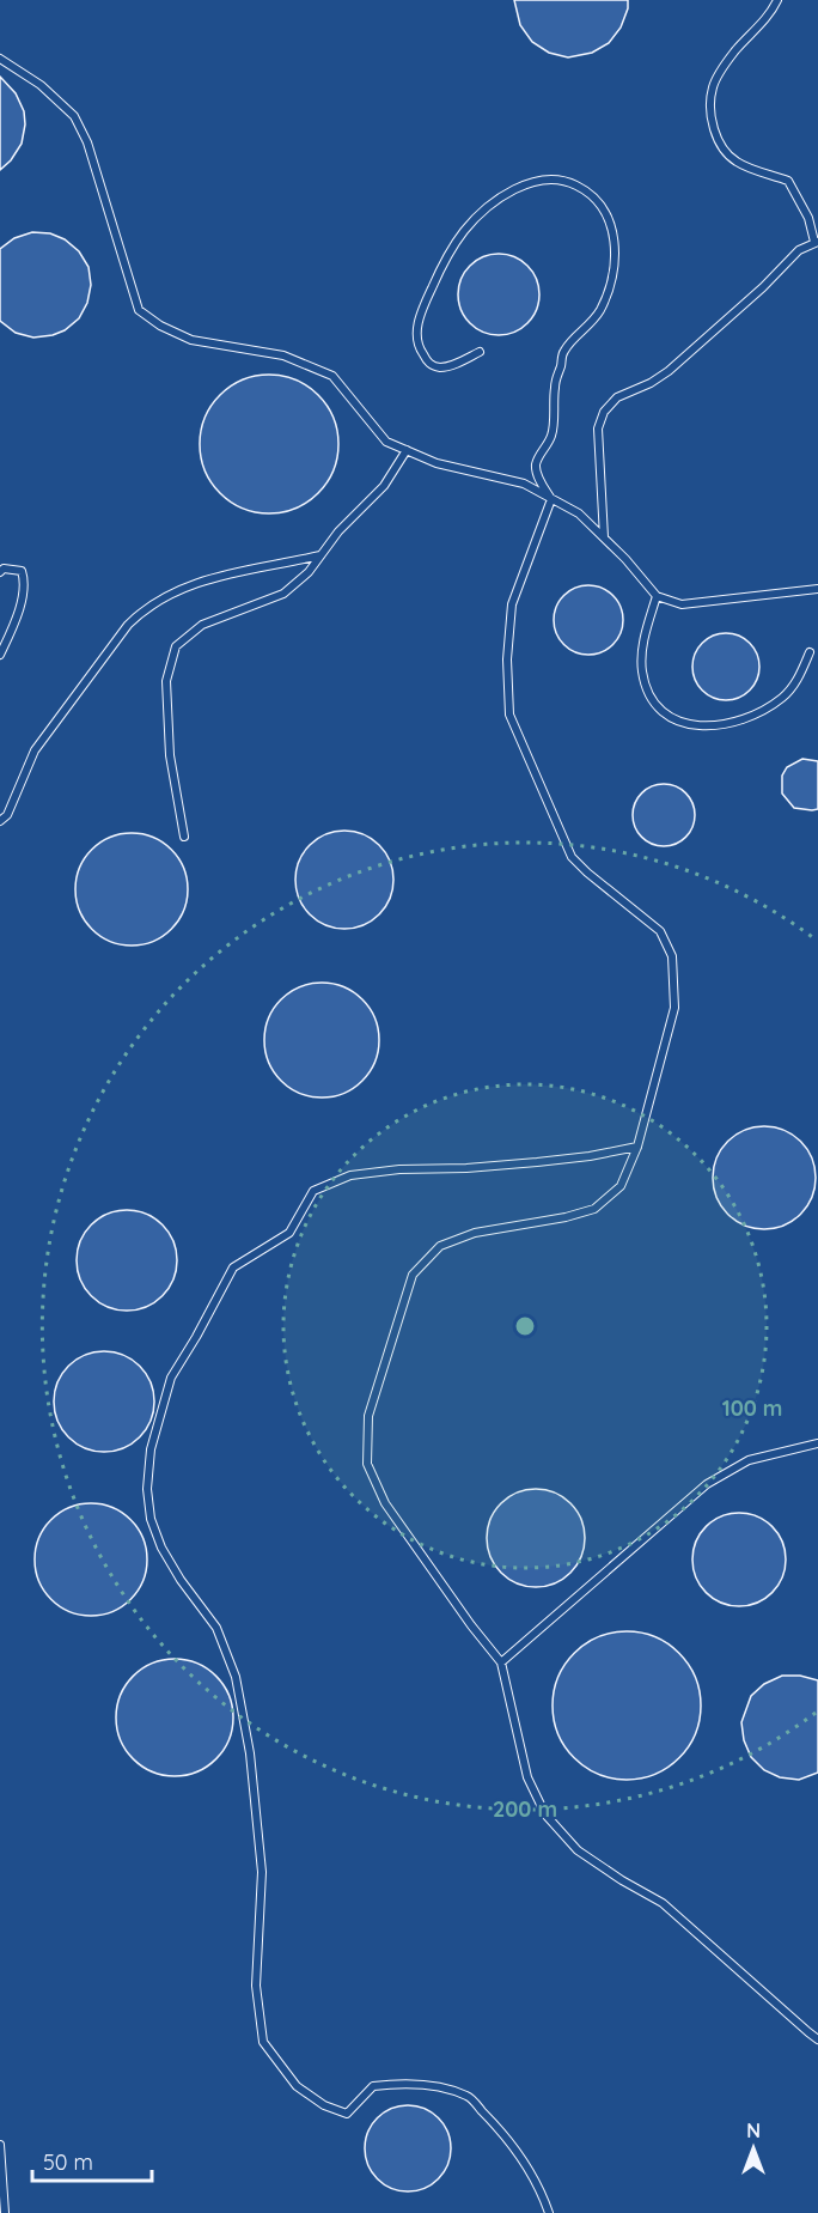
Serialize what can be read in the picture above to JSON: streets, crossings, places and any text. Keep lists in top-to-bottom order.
{
  "scale_bar": "50 m",
  "north": "top",
  "rings": ["100 m", "200 m"]
}
